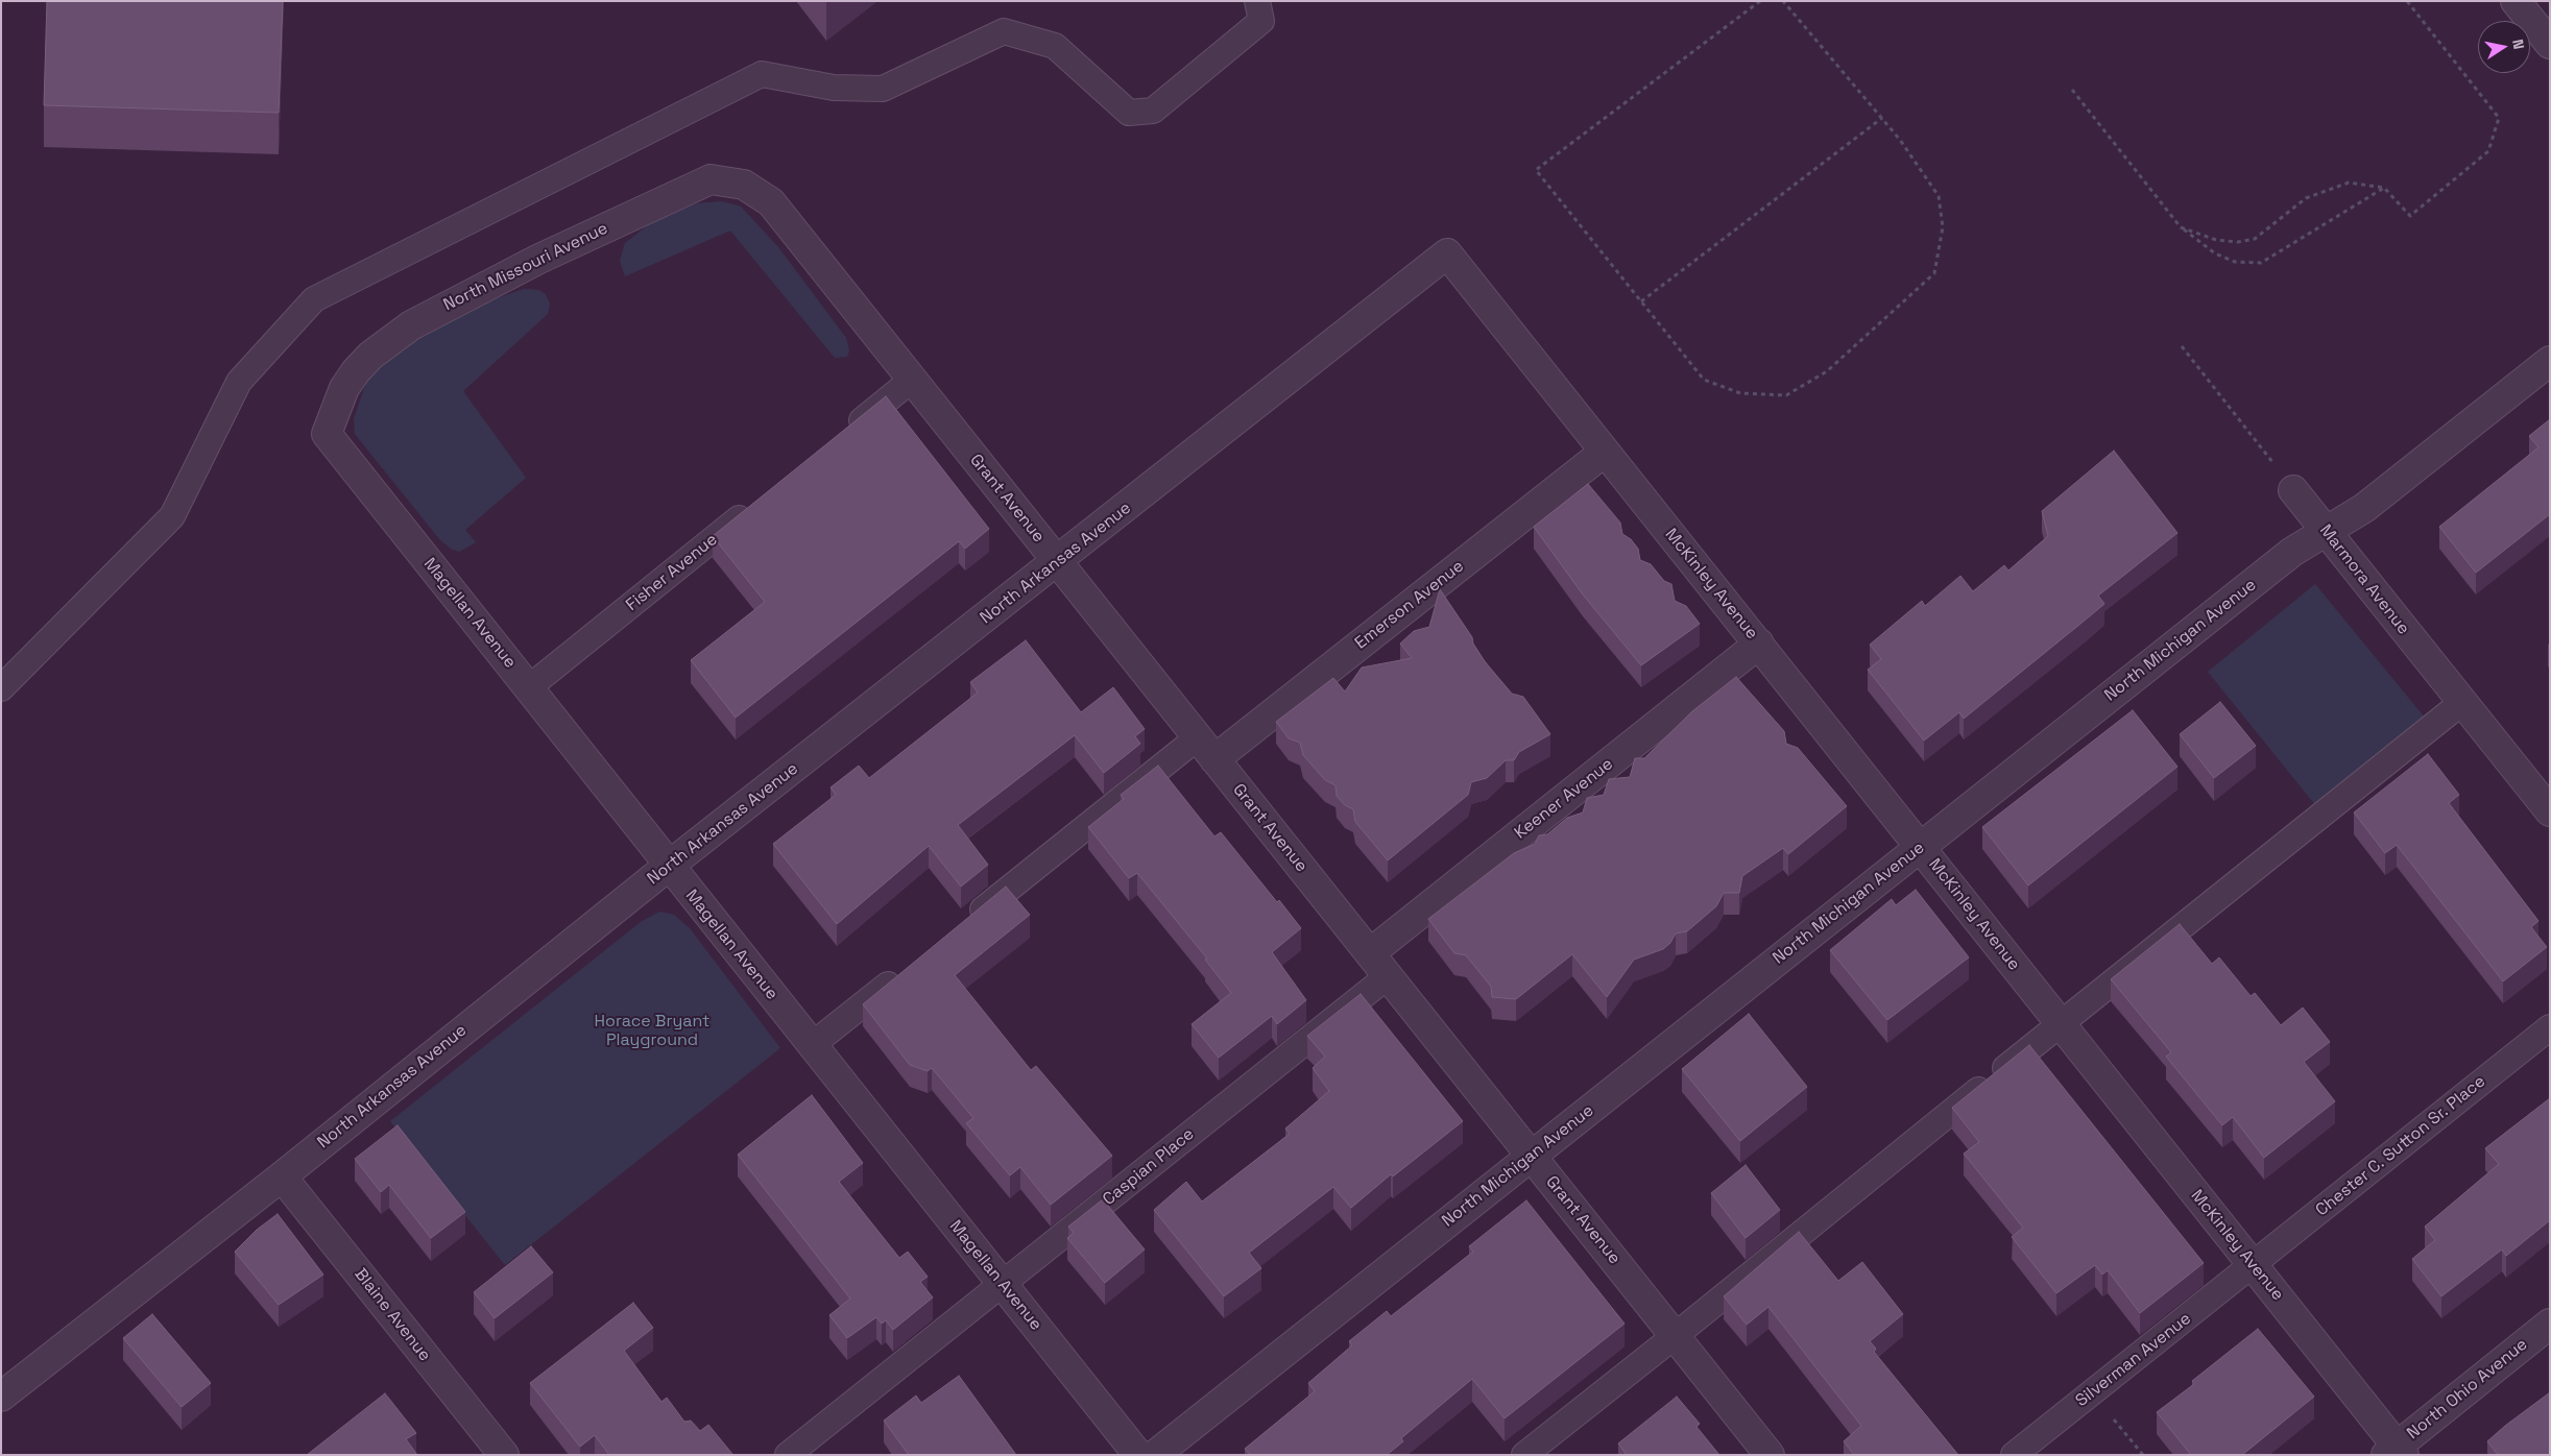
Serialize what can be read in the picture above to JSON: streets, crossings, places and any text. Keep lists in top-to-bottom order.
{
  "streets": {
    "street": [
      "North Missouri Avenue",
      "Grant Avenue",
      "North Arkansas Avenue",
      "Marmora Avenue",
      "McKinley Avenue",
      "Emerson Avenue",
      "Magellan Avenue",
      "North Michigan Avenue",
      "Keener Avenue",
      "Blaine Avenue",
      "North Ohio Avenue"
    ],
    "lane": [
      "Fisher Avenue",
      "Chester C. Sutton Sr. Place",
      "Caspian Place",
      "Silverman Avenue"
    ]
  },
  "crossings": [
    ["North Missouri Avenue", "Grant Avenue"],
    ["North Missouri Avenue", "Magellan Avenue"],
    ["Grant Avenue", "North Arkansas Avenue"],
    ["Grant Avenue", "Emerson Avenue"],
    ["Grant Avenue", "North Michigan Avenue"],
    ["Grant Avenue", "Keener Avenue"],
    ["Grant Avenue", "Caspian Place"],
    ["North Arkansas Avenue", "McKinley Avenue"],
    ["North Arkansas Avenue", "Magellan Avenue"],
    ["North Arkansas Avenue", "Blaine Avenue"],
    ["Fisher Avenue", "Magellan Avenue"],
    ["Marmora Avenue", "North Michigan Avenue"],
    ["McKinley Avenue", "Emerson Avenue"],
    ["McKinley Avenue", "North Michigan Avenue"],
    ["McKinley Avenue", "Keener Avenue"],
    ["McKinley Avenue", "Chester C. Sutton Sr. Place"],
    ["McKinley Avenue", "Silverman Avenue"],
    ["McKinley Avenue", "North Ohio Avenue"],
    ["Magellan Avenue", "Caspian Place"],
    ["Chester C. Sutton Sr. Place", "Silverman Avenue"]
  ],
  "parks": ["Horace Bryant Playground"],
  "north": "right"
}
